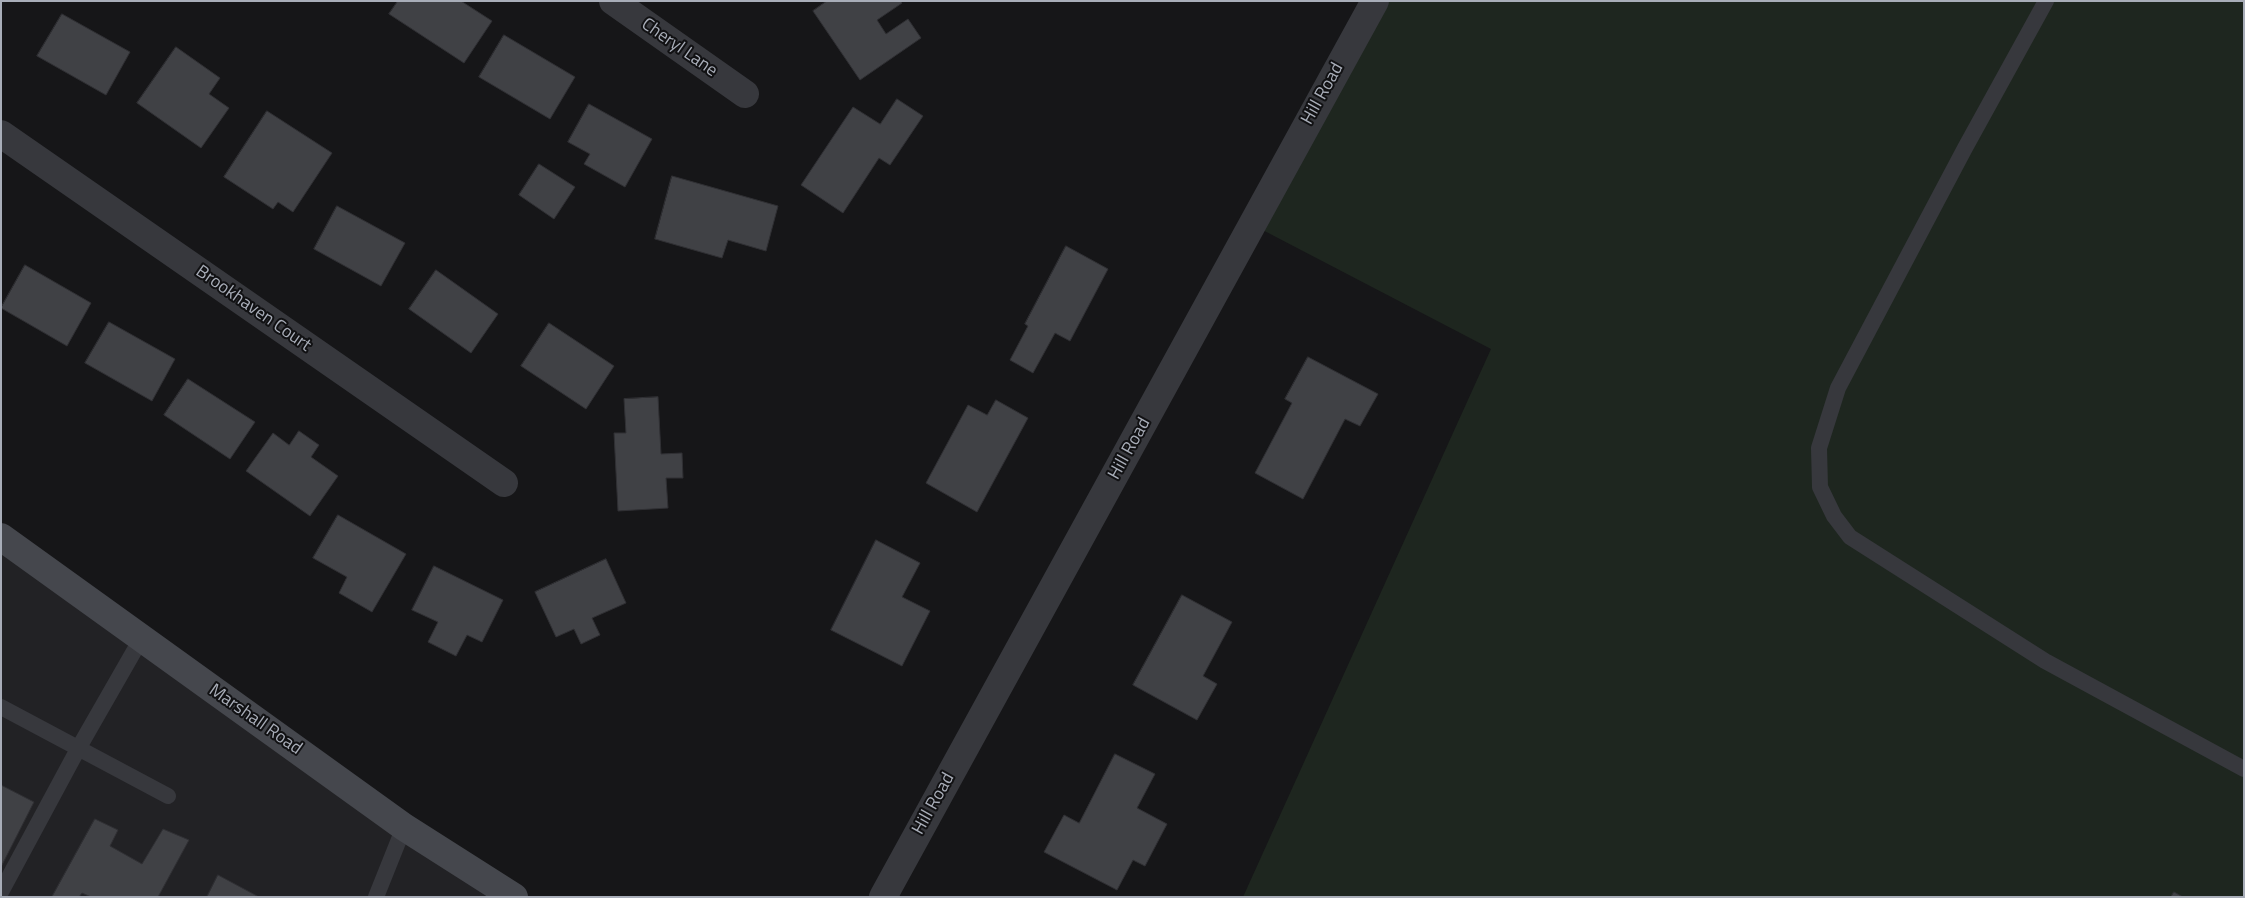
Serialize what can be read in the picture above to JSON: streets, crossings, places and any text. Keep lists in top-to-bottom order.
{
  "streets": {
    "main road": ["Marshall Road"],
    "street": ["Cheryl Lane", "Hill Road", "Brookhaven Court"]
  }
}
